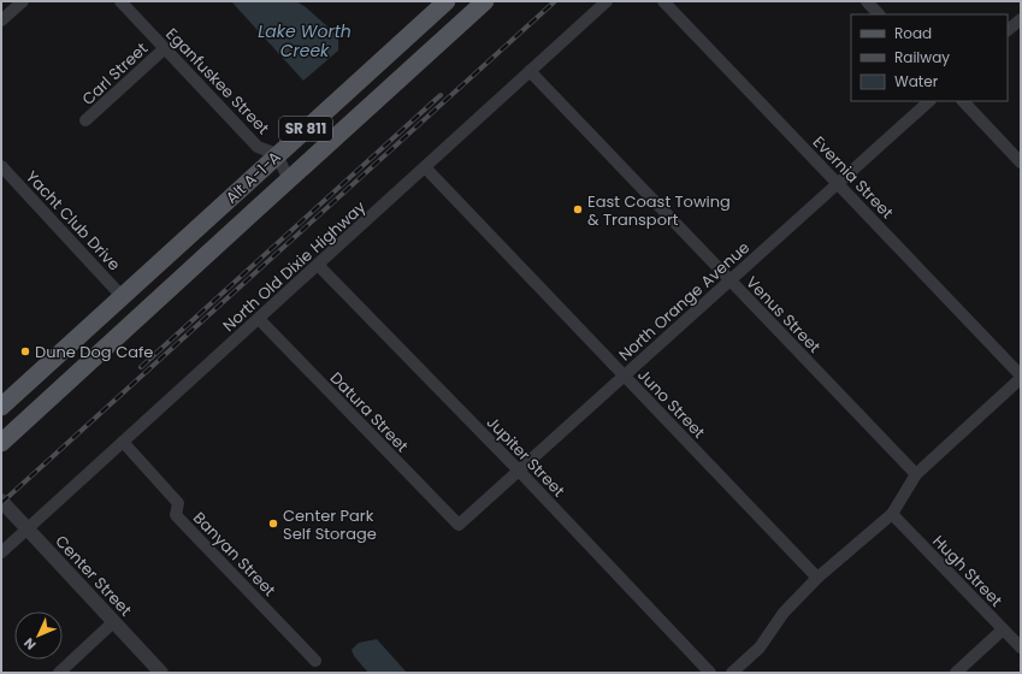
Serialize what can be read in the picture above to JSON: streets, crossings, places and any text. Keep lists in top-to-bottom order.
{
  "streets": {
    "main road": ["SR 811", "Alt A-1-A"],
    "street": [
      "Carl Street",
      "Eganfuskee Street",
      "Evernia Street",
      "Yacht Club Drive",
      "North Old Dixie Highway",
      "North Orange Avenue",
      "Venus Street",
      "Juno Street",
      "Datura Street",
      "Jupiter Street",
      "Banyan Street",
      "Hugh Street",
      "Center Street"
    ]
  },
  "crossings": [
    ["Carl Street", "Eganfuskee Street"],
    ["Eganfuskee Street", "Alt A-1-A"],
    ["SR 811", "Alt A-1-A"],
    ["SR 811", "Yacht Club Drive"],
    ["Alt A-1-A", "Yacht Club Drive"],
    ["Evernia Street", "North Orange Avenue"],
    ["North Old Dixie Highway", "Venus Street"],
    ["North Old Dixie Highway", "Juno Street"],
    ["North Old Dixie Highway", "Datura Street"],
    ["North Old Dixie Highway", "Jupiter Street"],
    ["North Old Dixie Highway", "Banyan Street"],
    ["North Old Dixie Highway", "Center Street"],
    ["North Orange Avenue", "Venus Street"],
    ["North Orange Avenue", "Juno Street"],
    ["North Orange Avenue", "Datura Street"],
    ["North Orange Avenue", "Jupiter Street"]
  ],
  "water": ["Lake Worth Creek"],
  "places": ["East Coast Towing & Transport", "Dune Dog Cafe", "Center Park Self Storage"],
  "legend": ["Road", "Railway", "Water"],
  "north": "bottom left"
}
